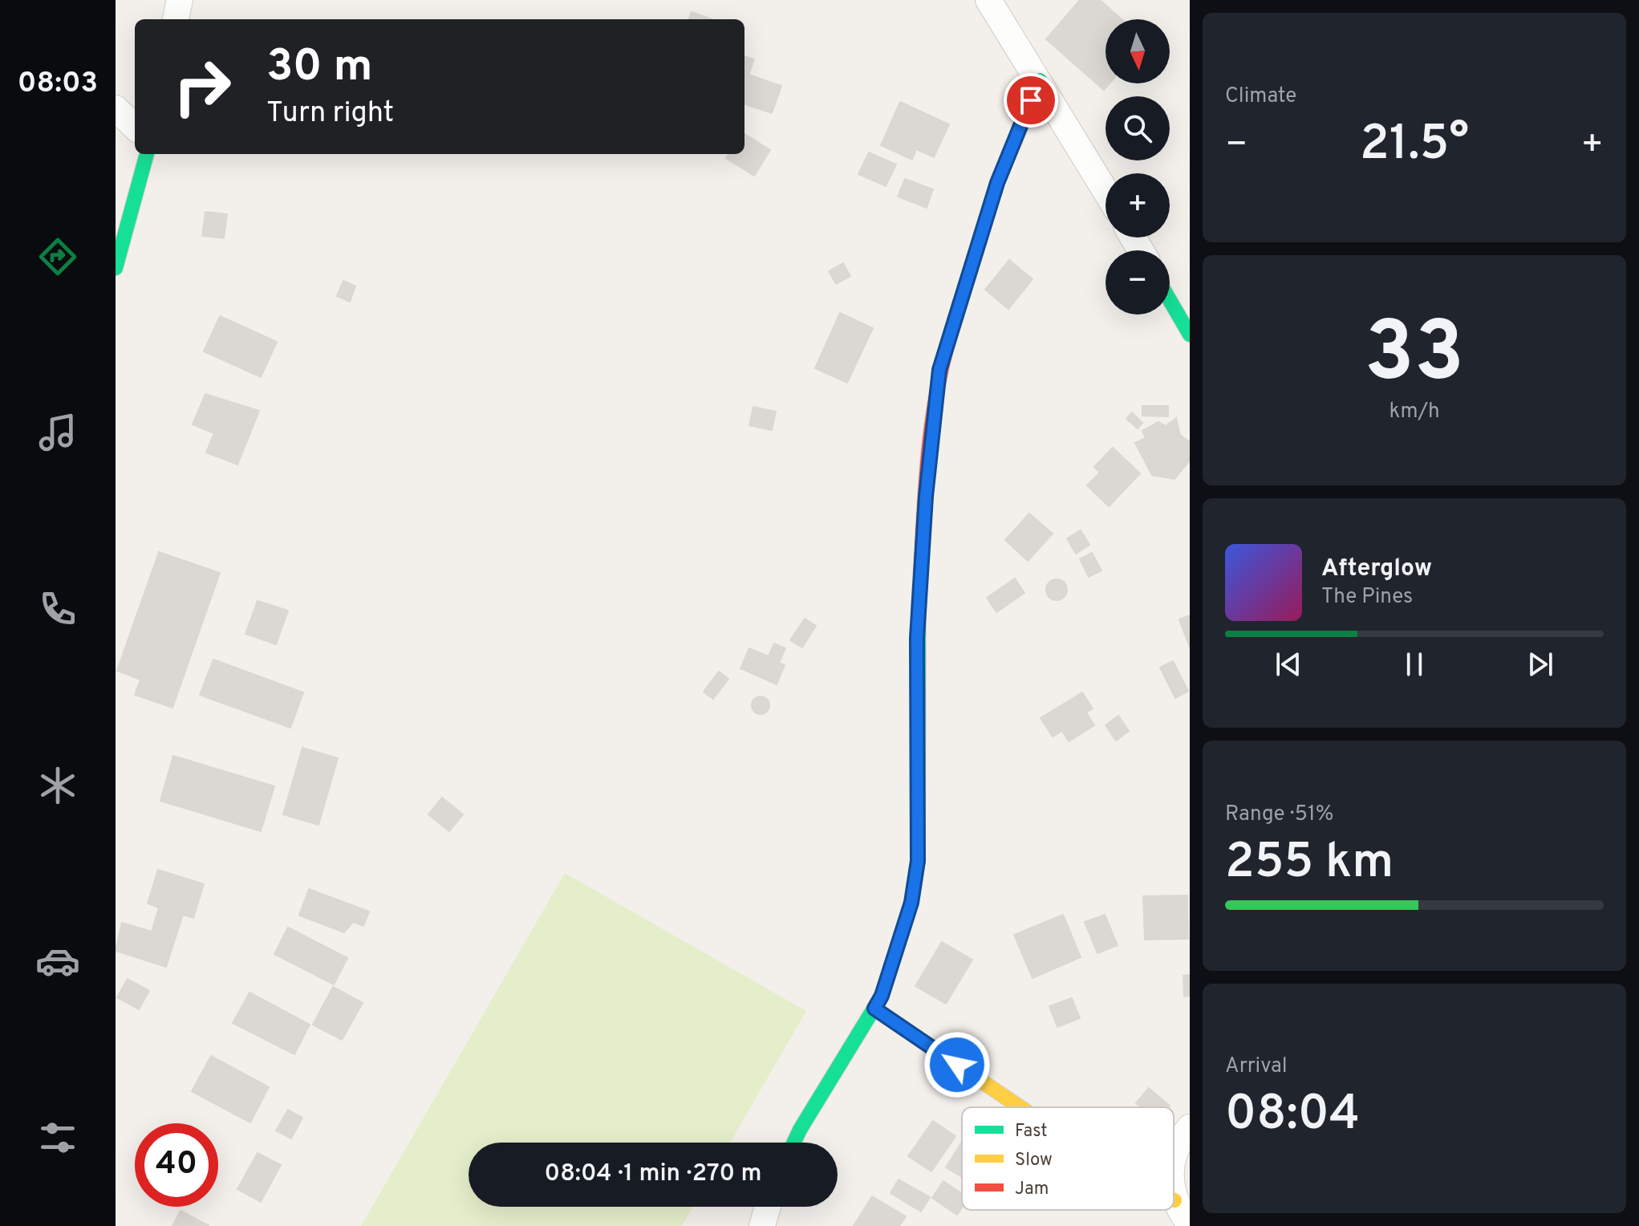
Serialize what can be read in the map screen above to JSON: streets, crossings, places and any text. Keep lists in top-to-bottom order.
{
  "legend": ["Fast", "Slow", "Jam"],
  "north": "bottom",
  "page": {
    "tabs": "08:03",
    "tile": [
      "Climate",
      ["33", "km/h"],
      ["Range · 51%", "255 km"],
      ["Arrival", "08:04"]
    ],
    "map_buttons": ["+", "−"],
    "turn": ["30 m", "Turn right"],
    "heat": ["−", "21.5°", "+"],
    "song": ["Afterglow", "The Pines"],
    "limit": "40",
    "trip": "08:04 · 1 min · 270 m"
  }
}
